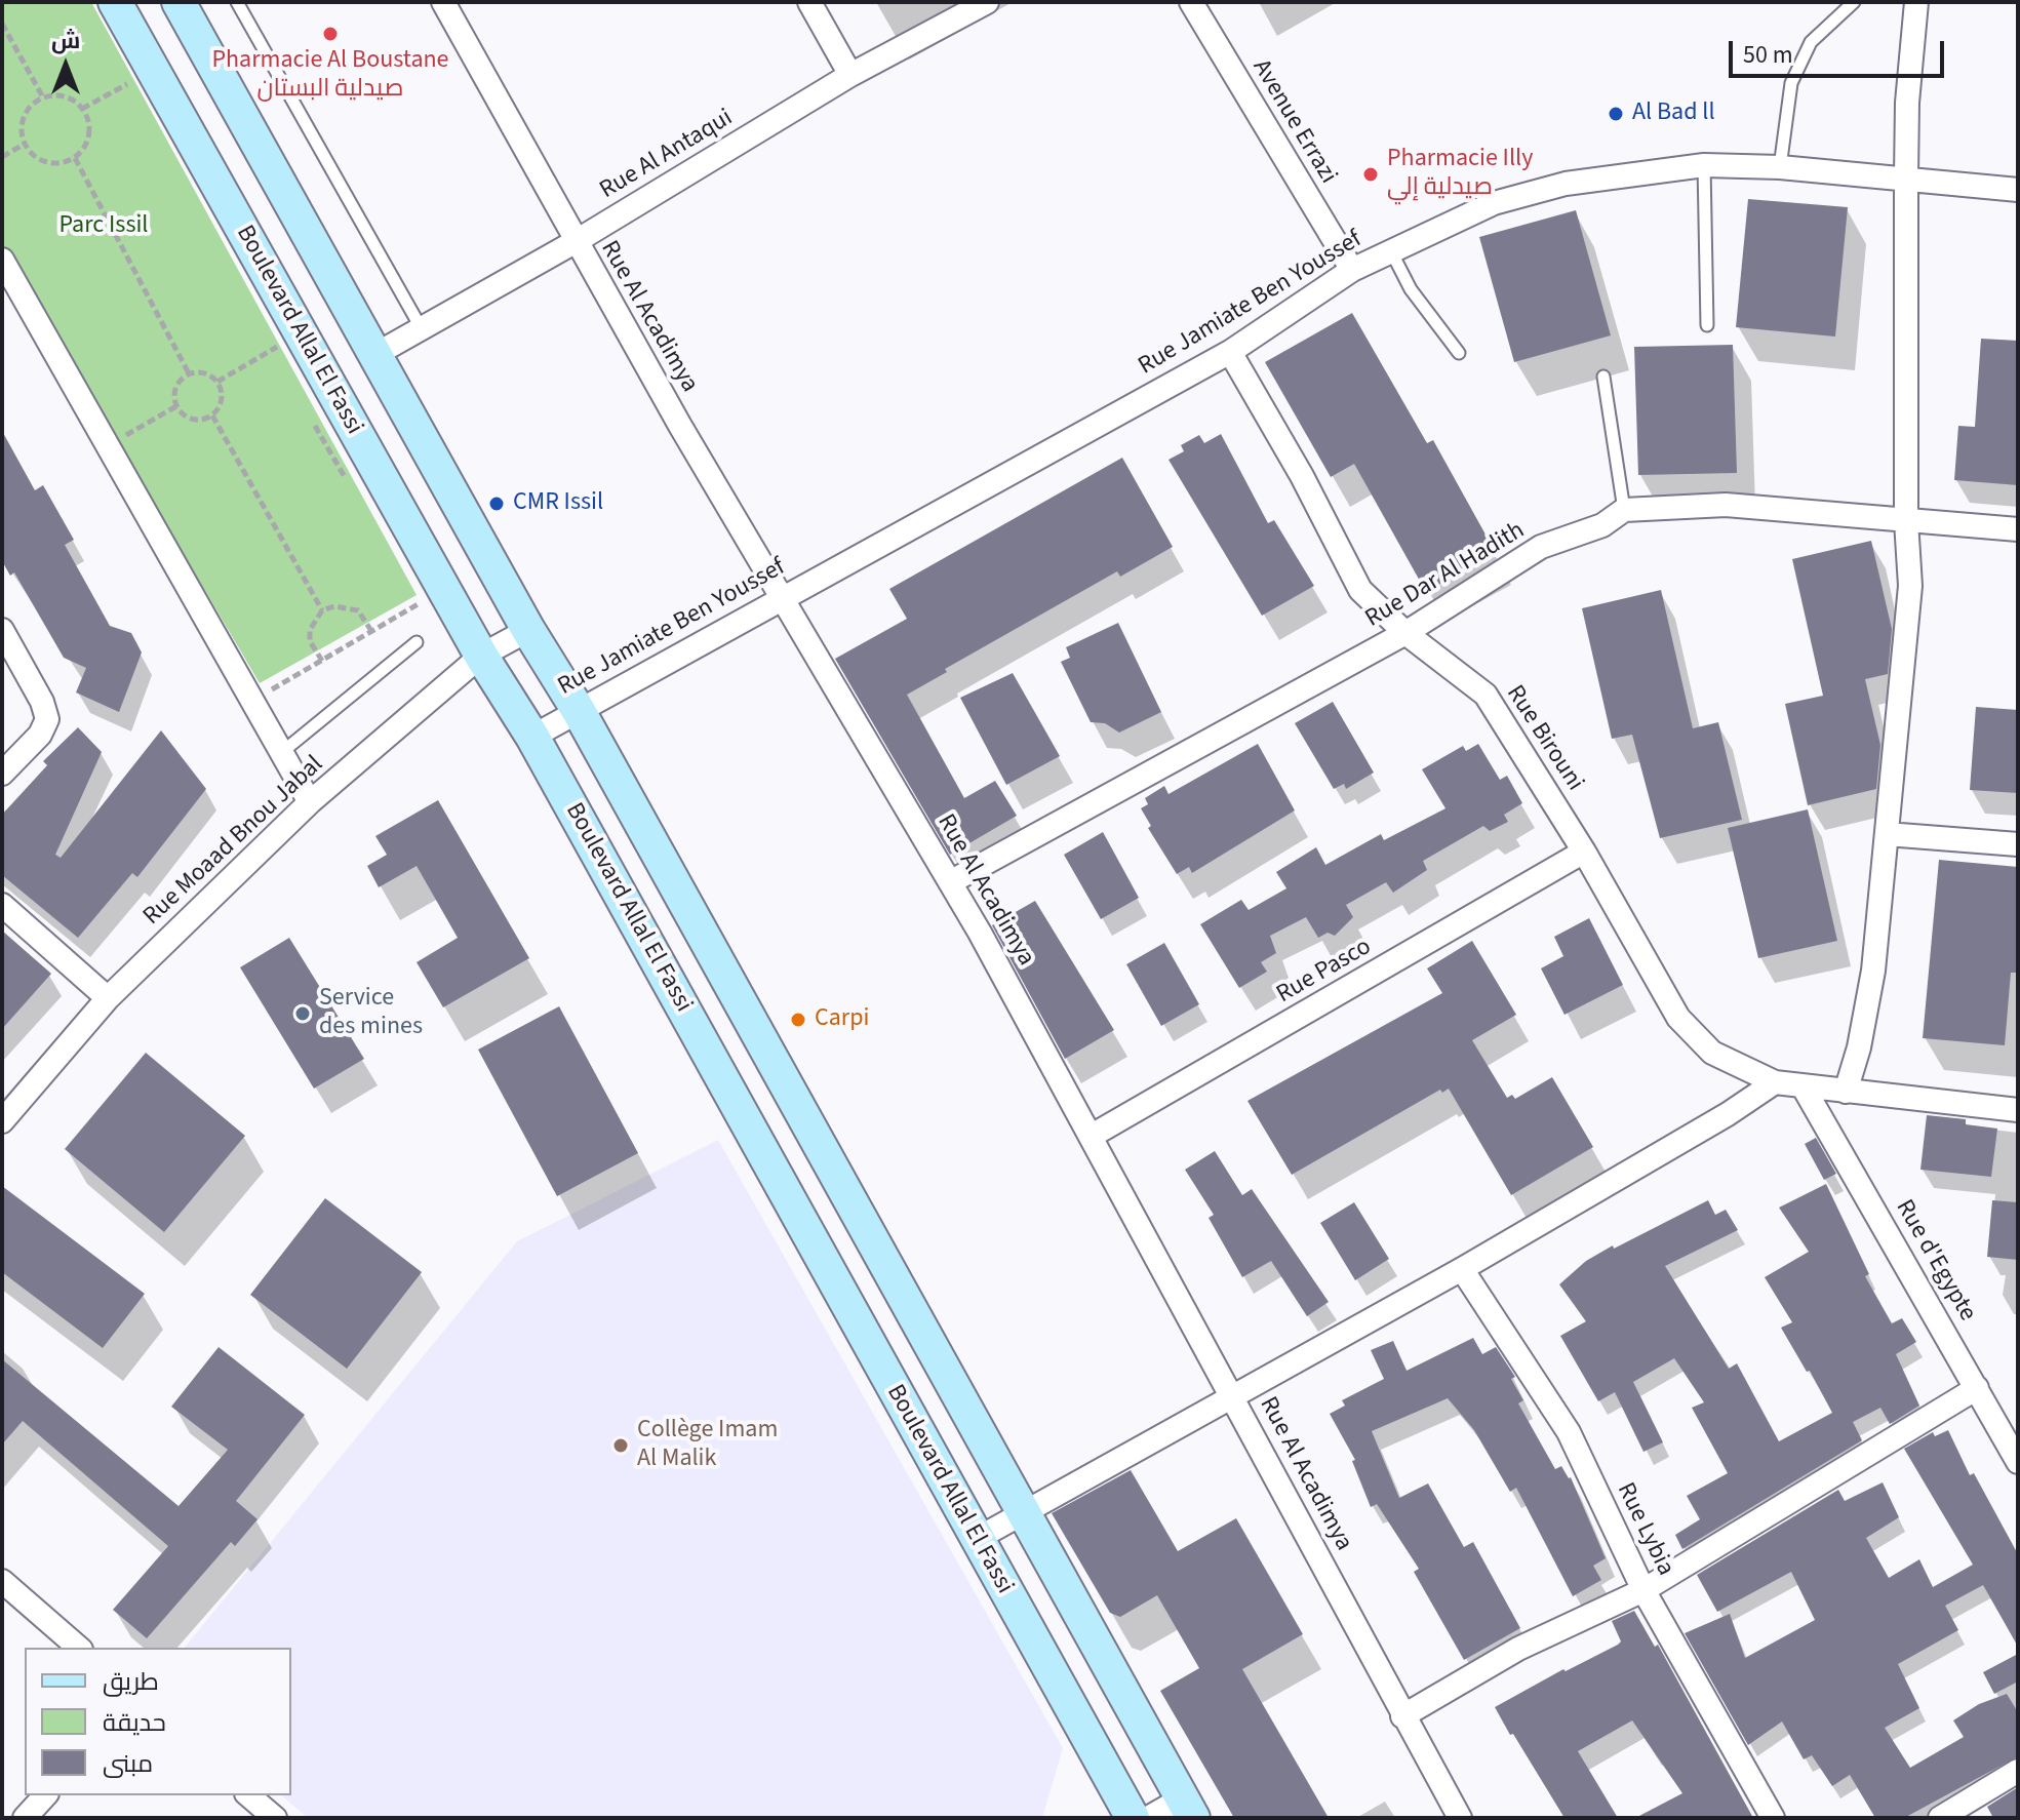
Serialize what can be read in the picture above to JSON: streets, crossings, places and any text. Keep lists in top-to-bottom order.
{
  "streets": {
    "main road": ["Boulevard Allal El Fassi"],
    "street": [
      "Avenue Errazi",
      "Rue Al Antaqui",
      "Rue Jamiate Ben Youssef",
      "Rue Al Acadimya",
      "Rue Dar Al Hadith",
      "Rue Birouni",
      "Rue Moaad Bnou Jabal",
      "Rue Pasco",
      "Rue d'Egypte",
      "Rue Lybia"
    ]
  },
  "crossings": [
    ["Avenue Errazi", "Rue Jamiate Ben Youssef"],
    ["Rue Al Antaqui", "Rue Al Acadimya"],
    ["Rue Jamiate Ben Youssef", "Rue Al Acadimya"],
    ["Rue Jamiate Ben Youssef", "Boulevard Allal El Fassi"],
    ["Rue Jamiate Ben Youssef", "Rue Birouni"],
    ["Rue Al Acadimya", "Rue Dar Al Hadith"],
    ["Rue Al Acadimya", "Rue Pasco"],
    ["Boulevard Allal El Fassi", "Rue Moaad Bnou Jabal"],
    ["Rue Dar Al Hadith", "Rue Birouni"],
    ["Rue Birouni", "Rue Pasco"],
    ["Rue Birouni", "Rue d'Egypte"]
  ],
  "parks": ["Parc Issil"],
  "places": [
    "Pharmacie Al Boustane صيدلية البستان",
    "Al Bad ll",
    "Pharmacie Illy صيدلية إلي",
    "CMR Issil",
    "Service des mines",
    "Carpi",
    "Collège Imam Al Malik"
  ],
  "legend": ["طريق", "حديقة", "مبنى"],
  "scale_bar": "50 m",
  "north": "top"
}
